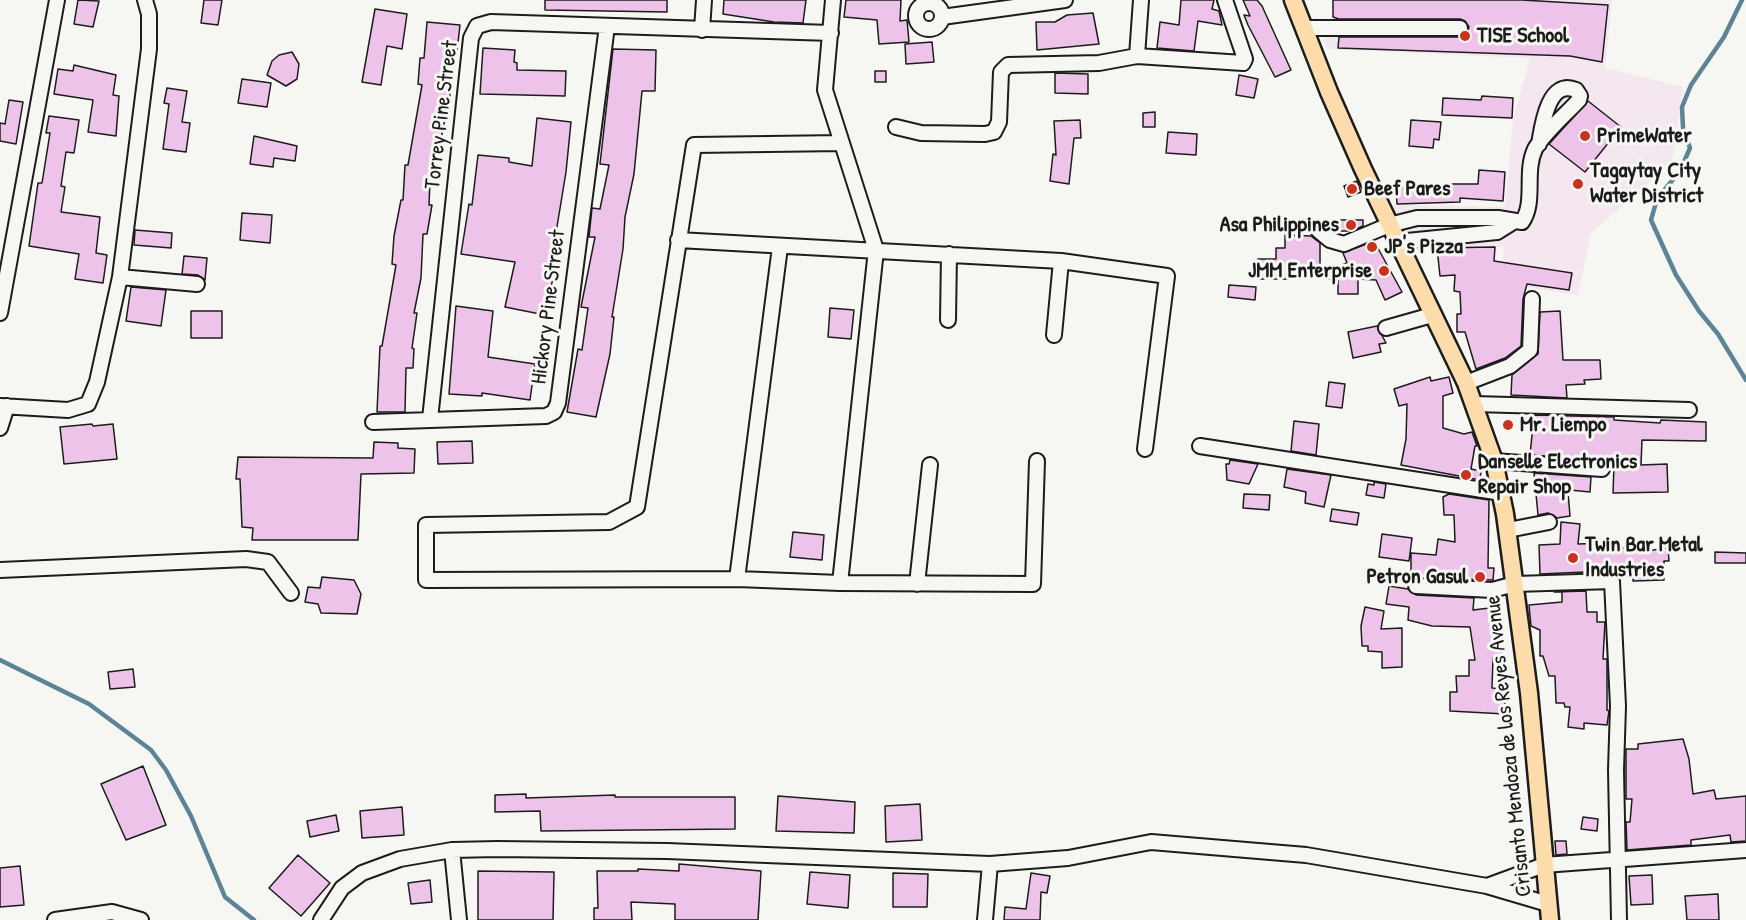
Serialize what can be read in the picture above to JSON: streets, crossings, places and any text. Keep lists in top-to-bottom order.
{
  "streets": {
    "main road": ["Crisanto Mendoza de los Reyes Avenue"],
    "street": ["Torrey Pine Street", "Hickory Pine Street"]
  },
  "crossings": [
    ["Torrey Pine Street", "Hickory Pine Street"]
  ],
  "places": [
    "TISE School",
    "PrimeWater",
    "Tagaytay City Water District",
    "Beef Pares",
    "Asa Philippines",
    "JP's Pizza",
    "JMM Enterprise",
    "Mr. Liempo",
    "Danselle Electronics Repair Shop",
    "Twin Bar Metal Industries",
    "Petron Gasul"
  ]
}
